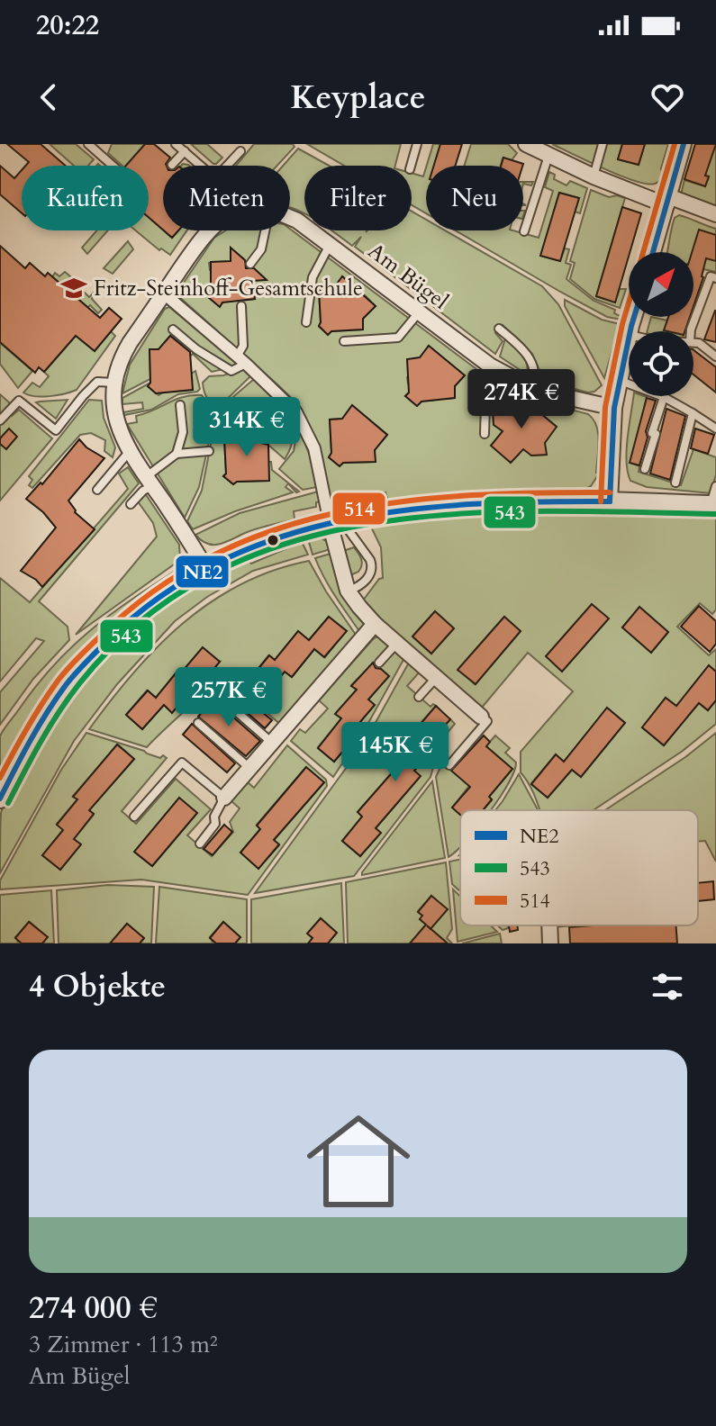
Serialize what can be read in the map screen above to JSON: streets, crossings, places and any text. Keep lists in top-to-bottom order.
{
  "streets": {
    "street": ["Am Bügel"]
  },
  "places": {
    "school or university": ["Fritz-Steinhoff-Gesamtschule"]
  },
  "lines": ["transit line NE2", "transit line 514", "transit line 543"],
  "legend": ["NE2", "543", "514"],
  "north": "top right",
  "page": {
    "status": "20:22",
    "header": "Keyplace",
    "chip": [
      "Kaufen",
      "Mieten",
      "Filter",
      "Neu"
    ],
    "price": [
      "274K €",
      "314K €",
      "257K €",
      "145K €"
    ],
    "heading": "4 Objekte",
    "list": [
      {
        "name": "274 000 €",
        "note": "3 Zimmer · 113 m² · Am Bügel"
      }
    ]
  }
}
